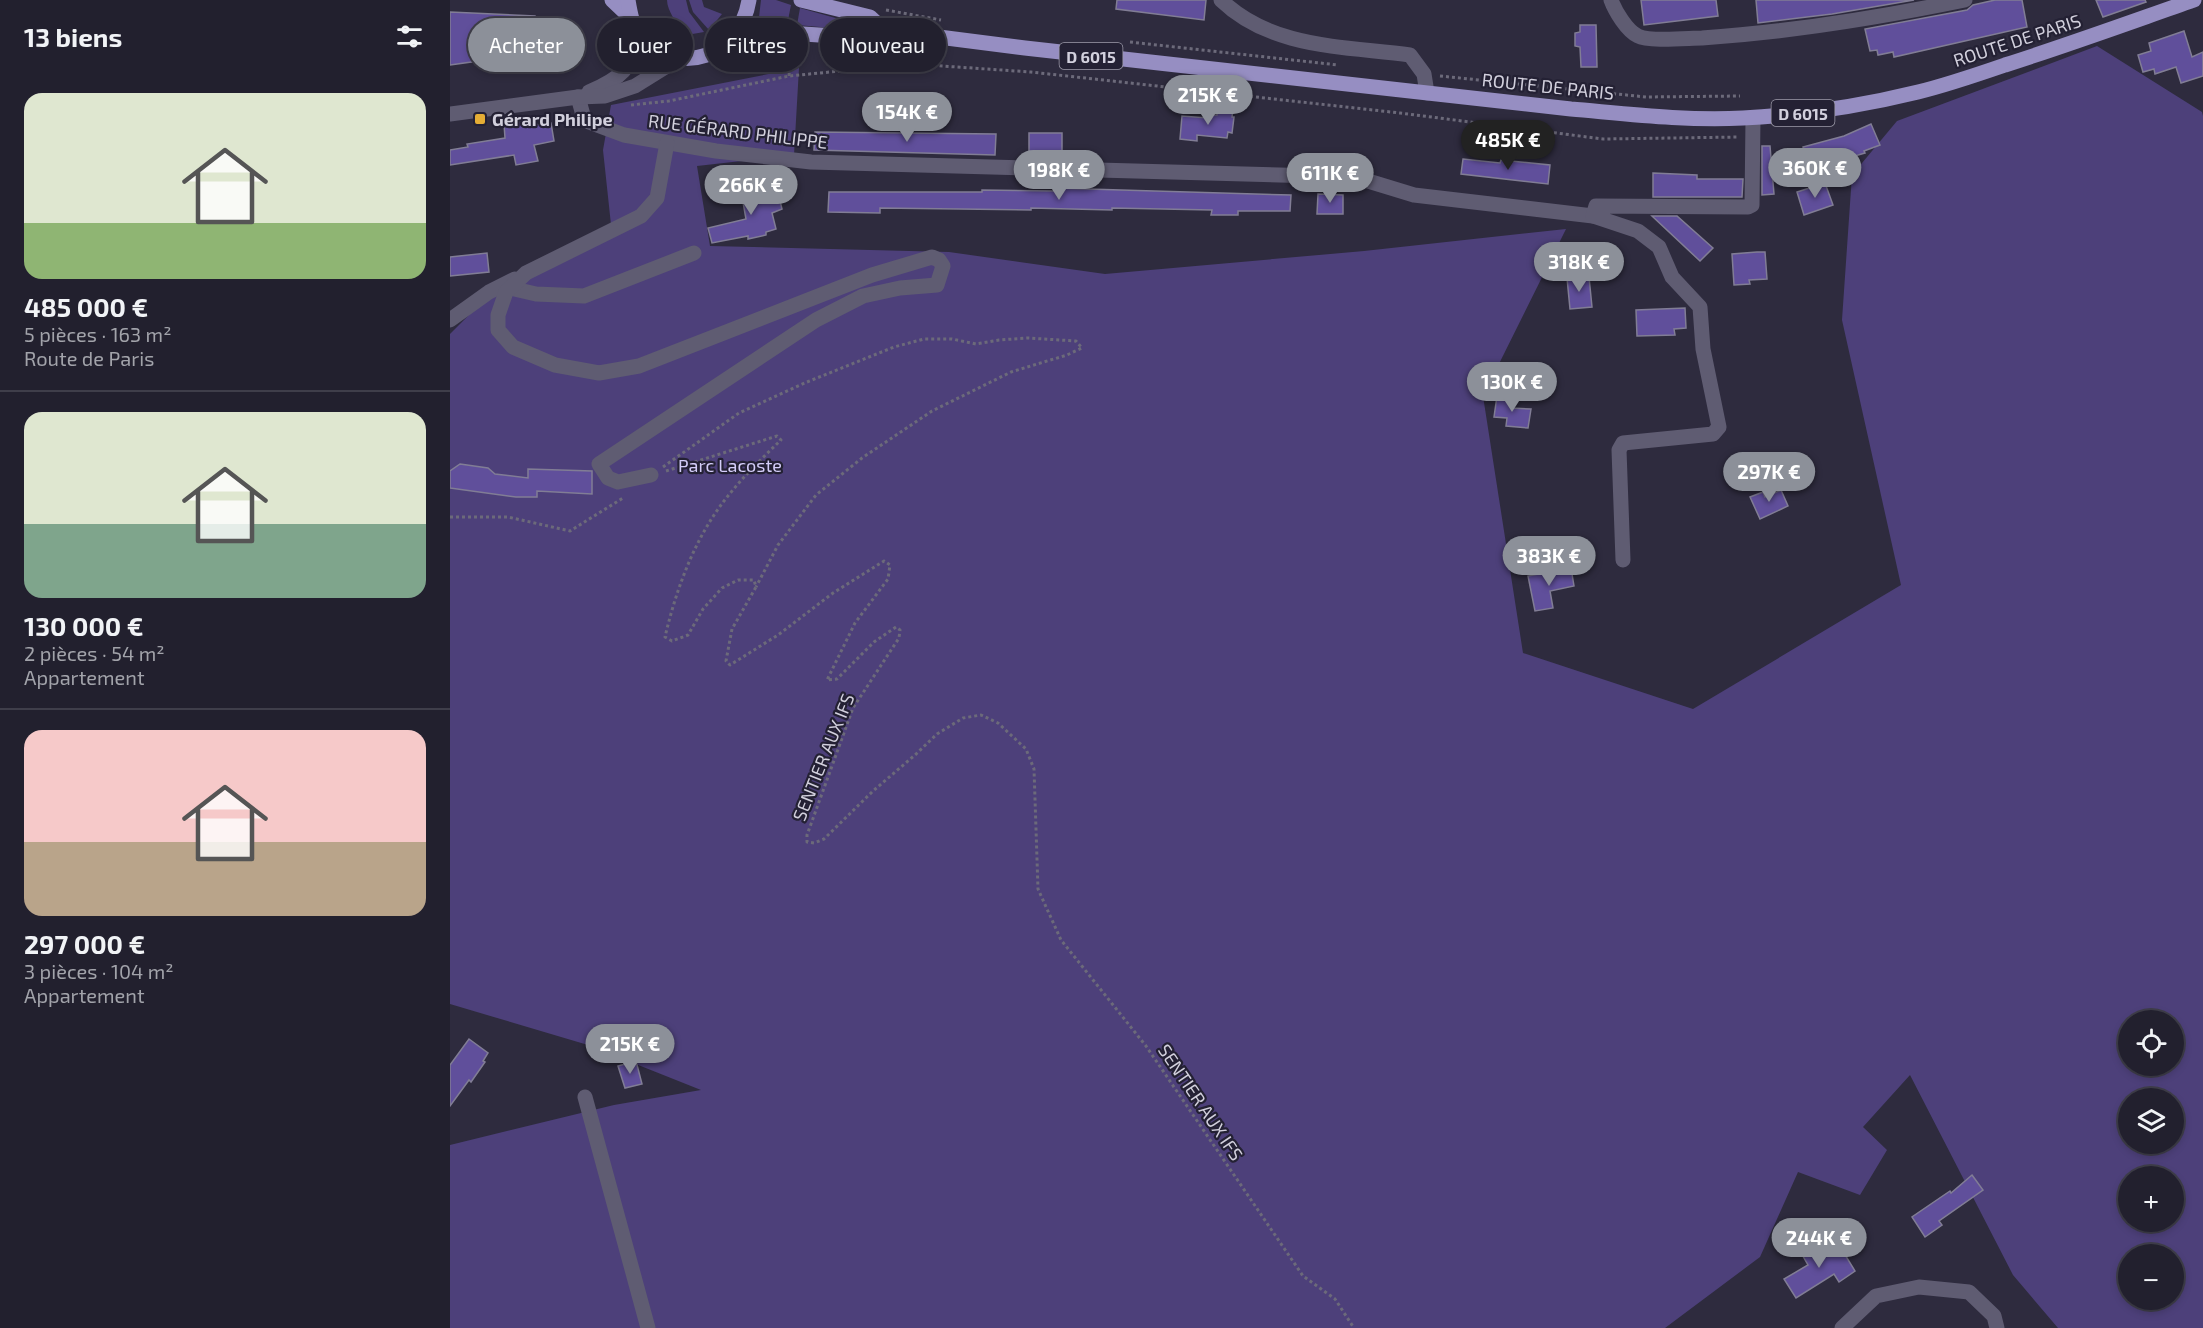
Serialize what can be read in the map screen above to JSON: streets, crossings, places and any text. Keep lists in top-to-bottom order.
{
  "streets": {
    "main road": ["ROUTE DE PARIS", "D 6015"],
    "street": ["RUE GÉRARD PHILIPPE"],
    "path": ["SENTIER AUX IFS"]
  },
  "parks": ["Parc Lacoste"],
  "places": {
    "transit": ["Gérard Philipe"]
  },
  "page": {
    "heading": "13 biens",
    "chip": [
      "Acheter",
      "Louer",
      "Filtres",
      "Nouveau"
    ],
    "list": [
      {
        "name": "485 000 €",
        "note": "5 pièces · 163 m² · Route de Paris"
      },
      {
        "name": "130 000 €",
        "note": "2 pièces · 54 m² · Appartement"
      },
      {
        "name": "297 000 €",
        "note": "3 pièces · 104 m² · Appartement"
      }
    ],
    "price": [
      "215K €",
      "154K €",
      "485K €",
      "360K €",
      "198K €",
      "611K €",
      "266K €",
      "318K €",
      "130K €",
      "297K €",
      "383K €",
      "215K €",
      "244K €"
    ],
    "map_buttons": ["+", "−"]
  }
}
